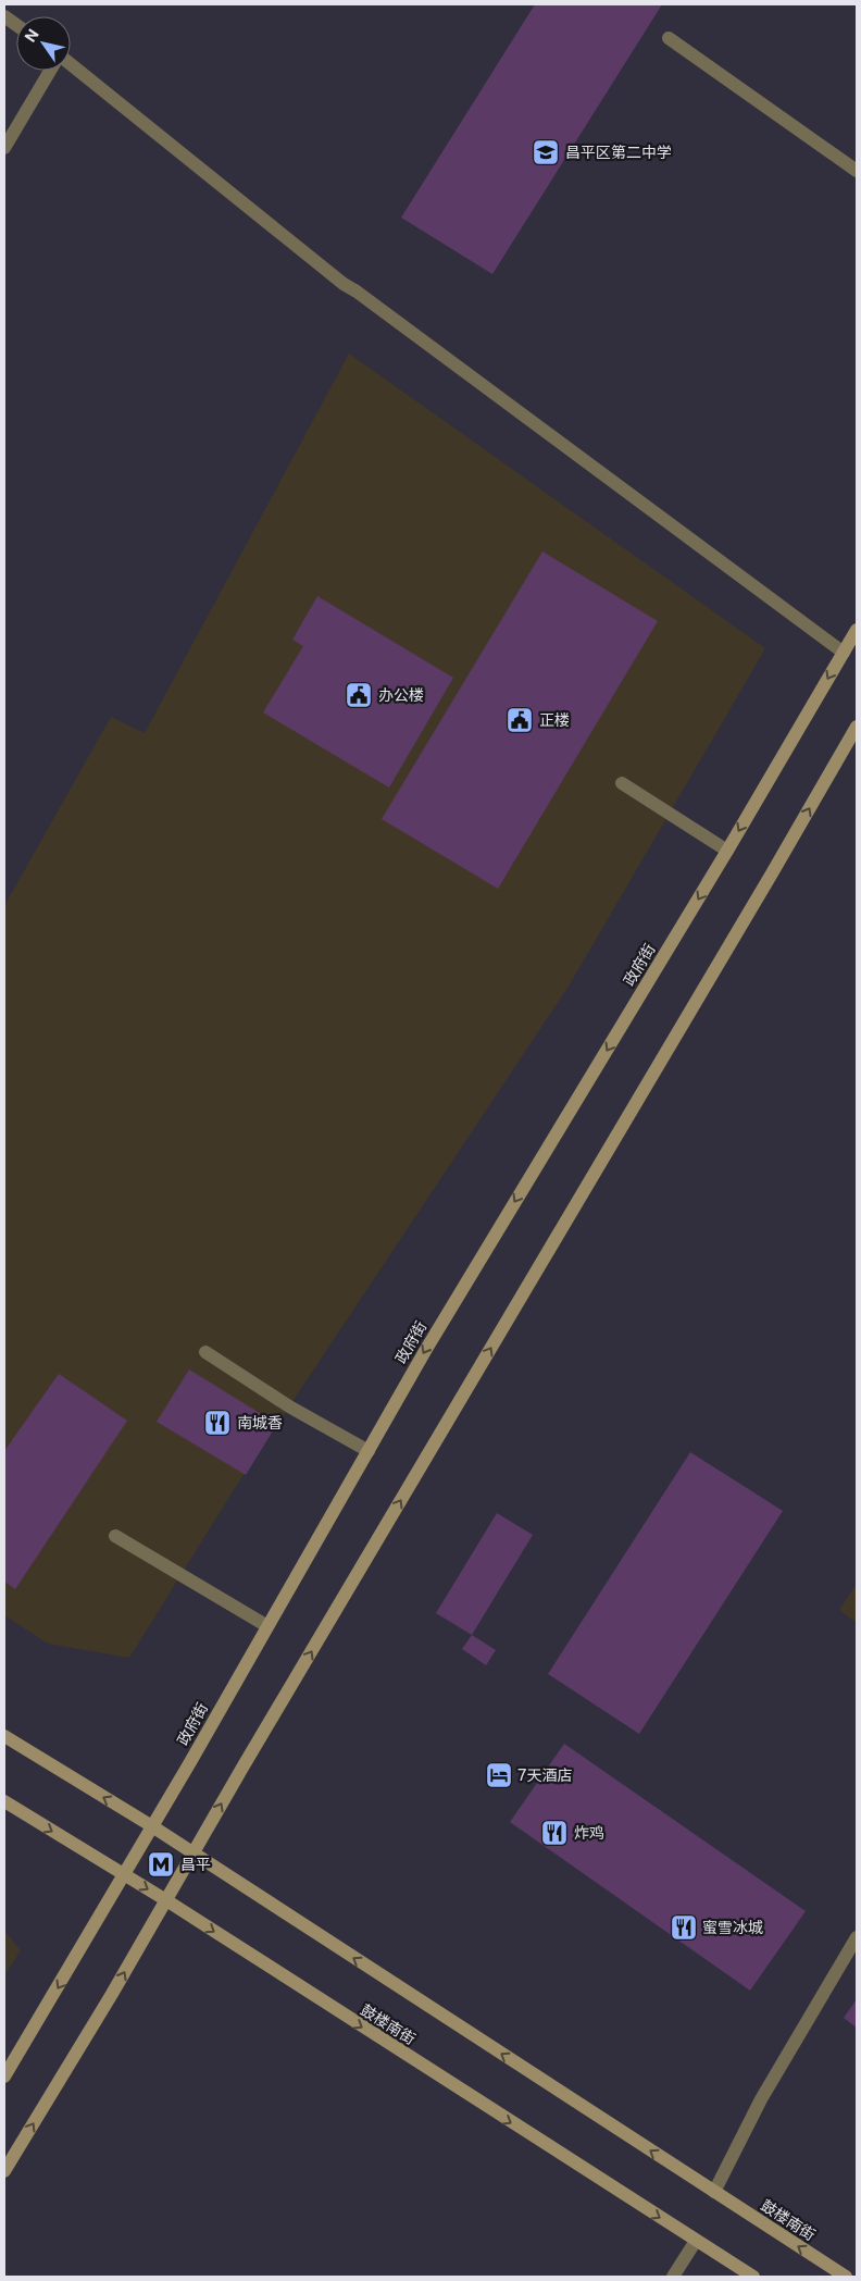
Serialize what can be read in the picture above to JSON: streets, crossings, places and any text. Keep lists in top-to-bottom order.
{
  "streets": {
    "main road": ["政府街", "鼓楼南街"]
  },
  "crossings": [
    ["政府街", "鼓楼南街"]
  ],
  "places": {
    "school or university": ["昌平区第二中学"],
    "public building": ["办公楼", "正楼"],
    "restaurant": ["南城香", "炸鸡", "蜜雪冰城"],
    "hotel": ["7天酒店"],
    "metro station": ["昌平"]
  },
  "north": "top left"
}
